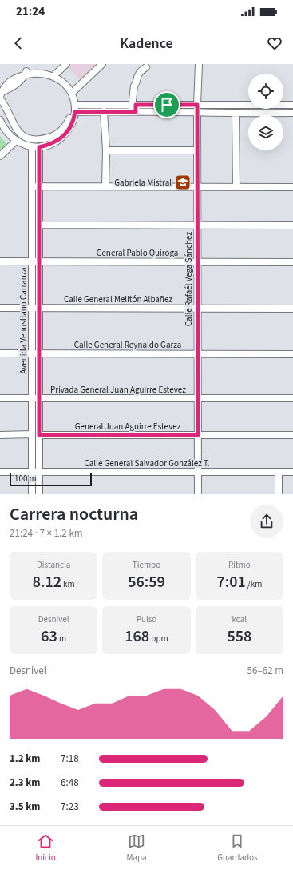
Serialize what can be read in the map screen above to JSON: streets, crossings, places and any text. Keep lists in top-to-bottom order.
{
  "streets": {
    "street": [
      "General Pablo Quiroga",
      "Calle Rafaél Vega Sánchez",
      "Calle General Melitón Albañez",
      "Avenida Venustiano Carranza",
      "Calle General Reynaldo Garza",
      "Privada General Juan Aguirre Estevez",
      "General Juan Aguirre Estevez",
      "Calle General Salvador González T."
    ]
  },
  "crossings": [
    ["General Pablo Quiroga", "Calle Rafaél Vega Sánchez"],
    ["General Pablo Quiroga", "Avenida Venustiano Carranza"],
    ["Calle Rafaél Vega Sánchez", "Calle General Melitón Albañez"],
    ["Calle Rafaél Vega Sánchez", "Calle General Reynaldo Garza"],
    ["Calle Rafaél Vega Sánchez", "Privada General Juan Aguirre Estevez"],
    ["Calle Rafaél Vega Sánchez", "General Juan Aguirre Estevez"],
    ["Calle Rafaél Vega Sánchez", "Calle General Salvador González T."],
    ["Calle General Melitón Albañez", "Avenida Venustiano Carranza"],
    ["Avenida Venustiano Carranza", "Calle General Reynaldo Garza"],
    ["Avenida Venustiano Carranza", "Privada General Juan Aguirre Estevez"],
    ["Avenida Venustiano Carranza", "General Juan Aguirre Estevez"],
    ["Avenida Venustiano Carranza", "Calle General Salvador González T."]
  ],
  "places": {
    "school or university": ["Gabriela Mistral"]
  },
  "scale_bar": "100 m",
  "page": {
    "status": "21:24",
    "header": "Kadence",
    "scale": "100 m",
    "heading": ["Carrera nocturna", "21:24 · 7 × 1.2 km"],
    "stats": [
      ["Distancia", "8.12 km"],
      ["Tiempo", "56:59"],
      ["Ritmo", "7:01 /km"],
      ["Desnivel", "63 m"],
      ["Pulso", "168 bpm"],
      ["kcal", "558"]
    ],
    "chart": ["Desnivel", "56–62 m"],
    "list": [
      {
        "name": "1.2 km",
        "note": "7:18"
      },
      {
        "name": "2.3 km",
        "note": "6:48"
      },
      {
        "name": "3.5 km",
        "note": "7:23"
      }
    ],
    "tabs": ["Inicio", "Mapa", "Guardados"]
  }
}
